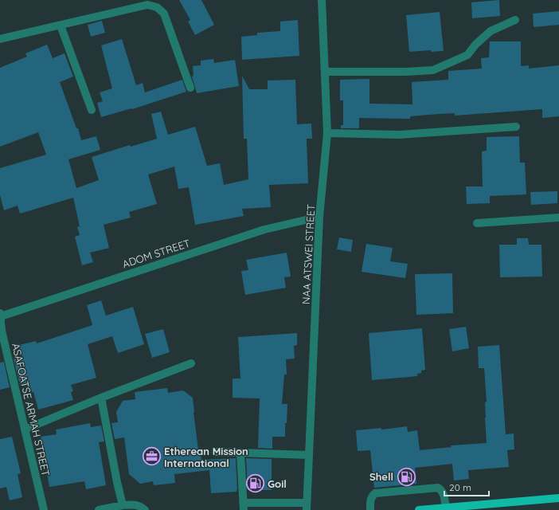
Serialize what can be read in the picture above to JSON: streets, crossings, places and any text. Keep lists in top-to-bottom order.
{
  "streets": {
    "street": ["ADOM STREET", "NAA ATSWEI STREET", "ASAFOATSE ARMAH STREET"]
  },
  "crossings": [
    ["ADOM STREET", "NAA ATSWEI STREET"],
    ["ADOM STREET", "ASAFOATSE ARMAH STREET"]
  ],
  "places": {
    "office": ["Etherean Mission International"],
    "fuel station": ["Shell", "Goil"]
  },
  "scale_bar": "20 m"
}
